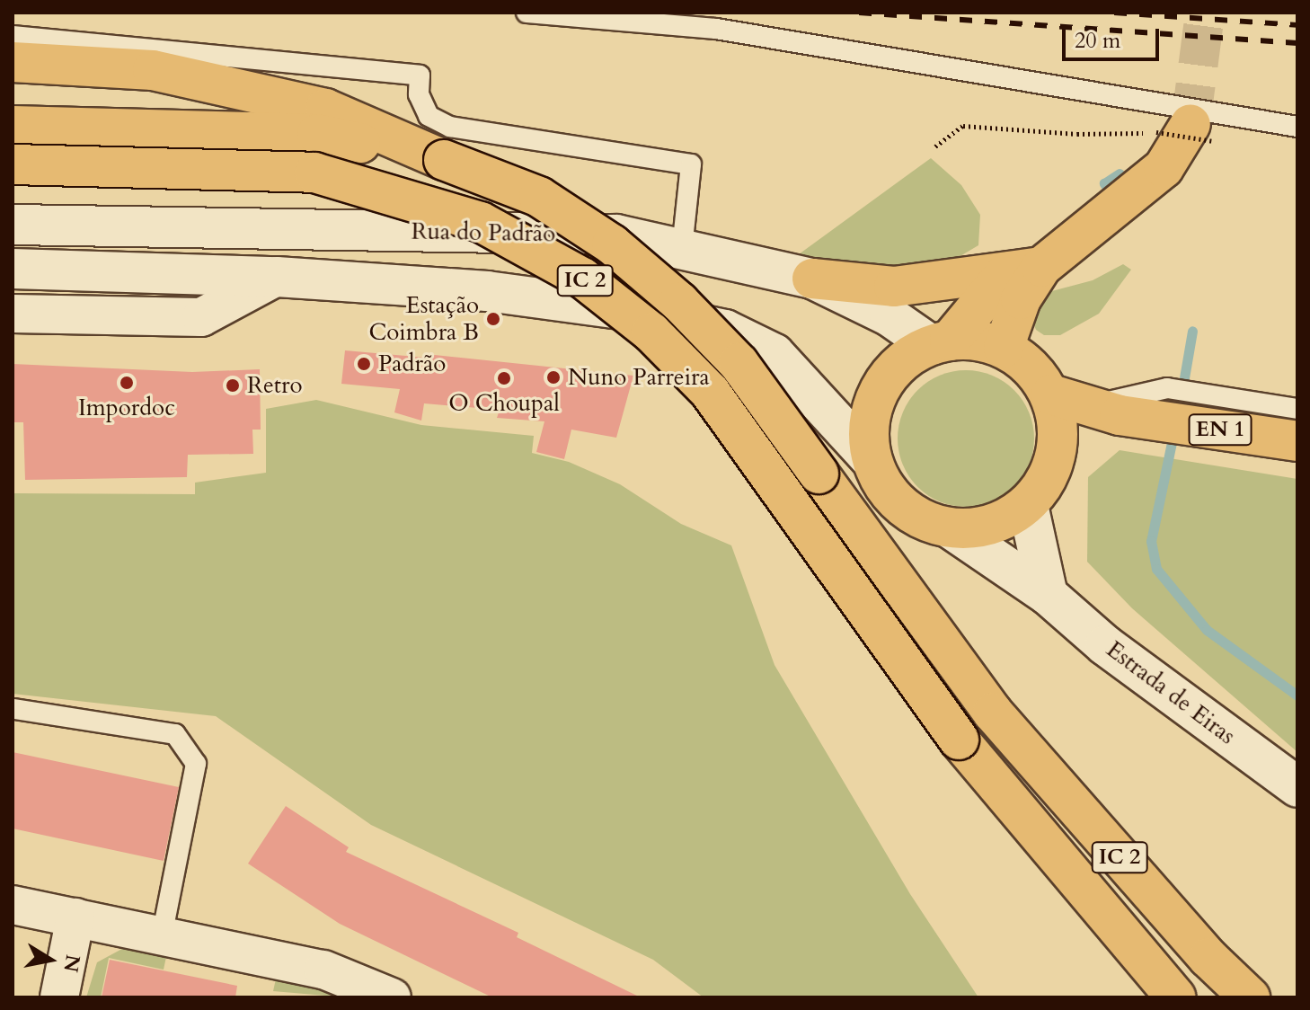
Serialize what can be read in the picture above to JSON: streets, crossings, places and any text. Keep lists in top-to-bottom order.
{
  "streets": {
    "main road": [
      "Rua do Padrão",
      "IC 2",
      "EN 1",
      "Estrada de Eiras"
    ]
  },
  "crossings": [
    ["Rua do Padrão", "EN 1"],
    ["Rua do Padrão", "Estrada de Eiras"],
    ["EN 1", "Estrada de Eiras"]
  ],
  "places": [
    "Estação Coimbra B",
    "Padrão",
    "Nuno Parreira",
    "O Choupal",
    "Impordoc",
    "Retro"
  ],
  "scale_bar": "20 m",
  "north": "right"
}
